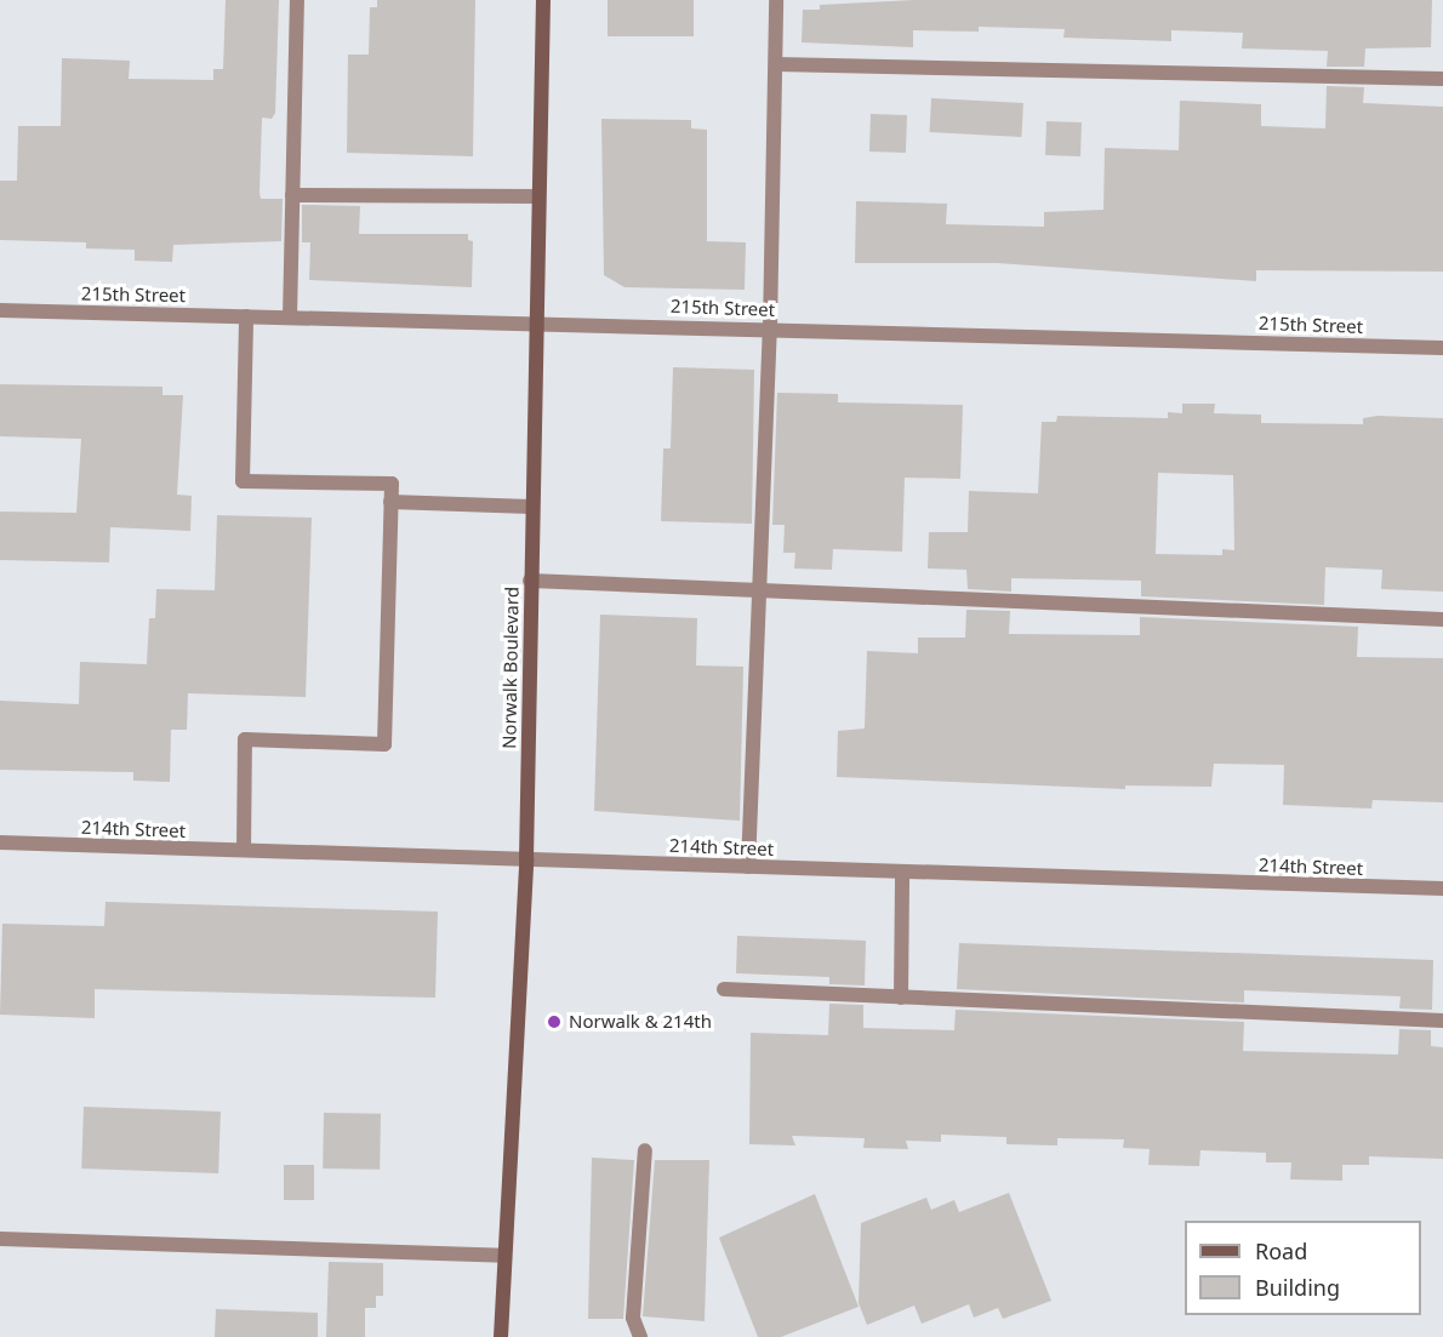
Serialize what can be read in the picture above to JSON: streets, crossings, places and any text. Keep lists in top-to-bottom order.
{
  "streets": {
    "main road": ["Norwalk Boulevard"],
    "street": ["215th Street", "214th Street"]
  },
  "crossings": [
    ["215th Street", "Norwalk Boulevard"],
    ["Norwalk Boulevard", "214th Street"]
  ],
  "places": ["Norwalk & 214th"],
  "legend": ["Road", "Building"]
}
